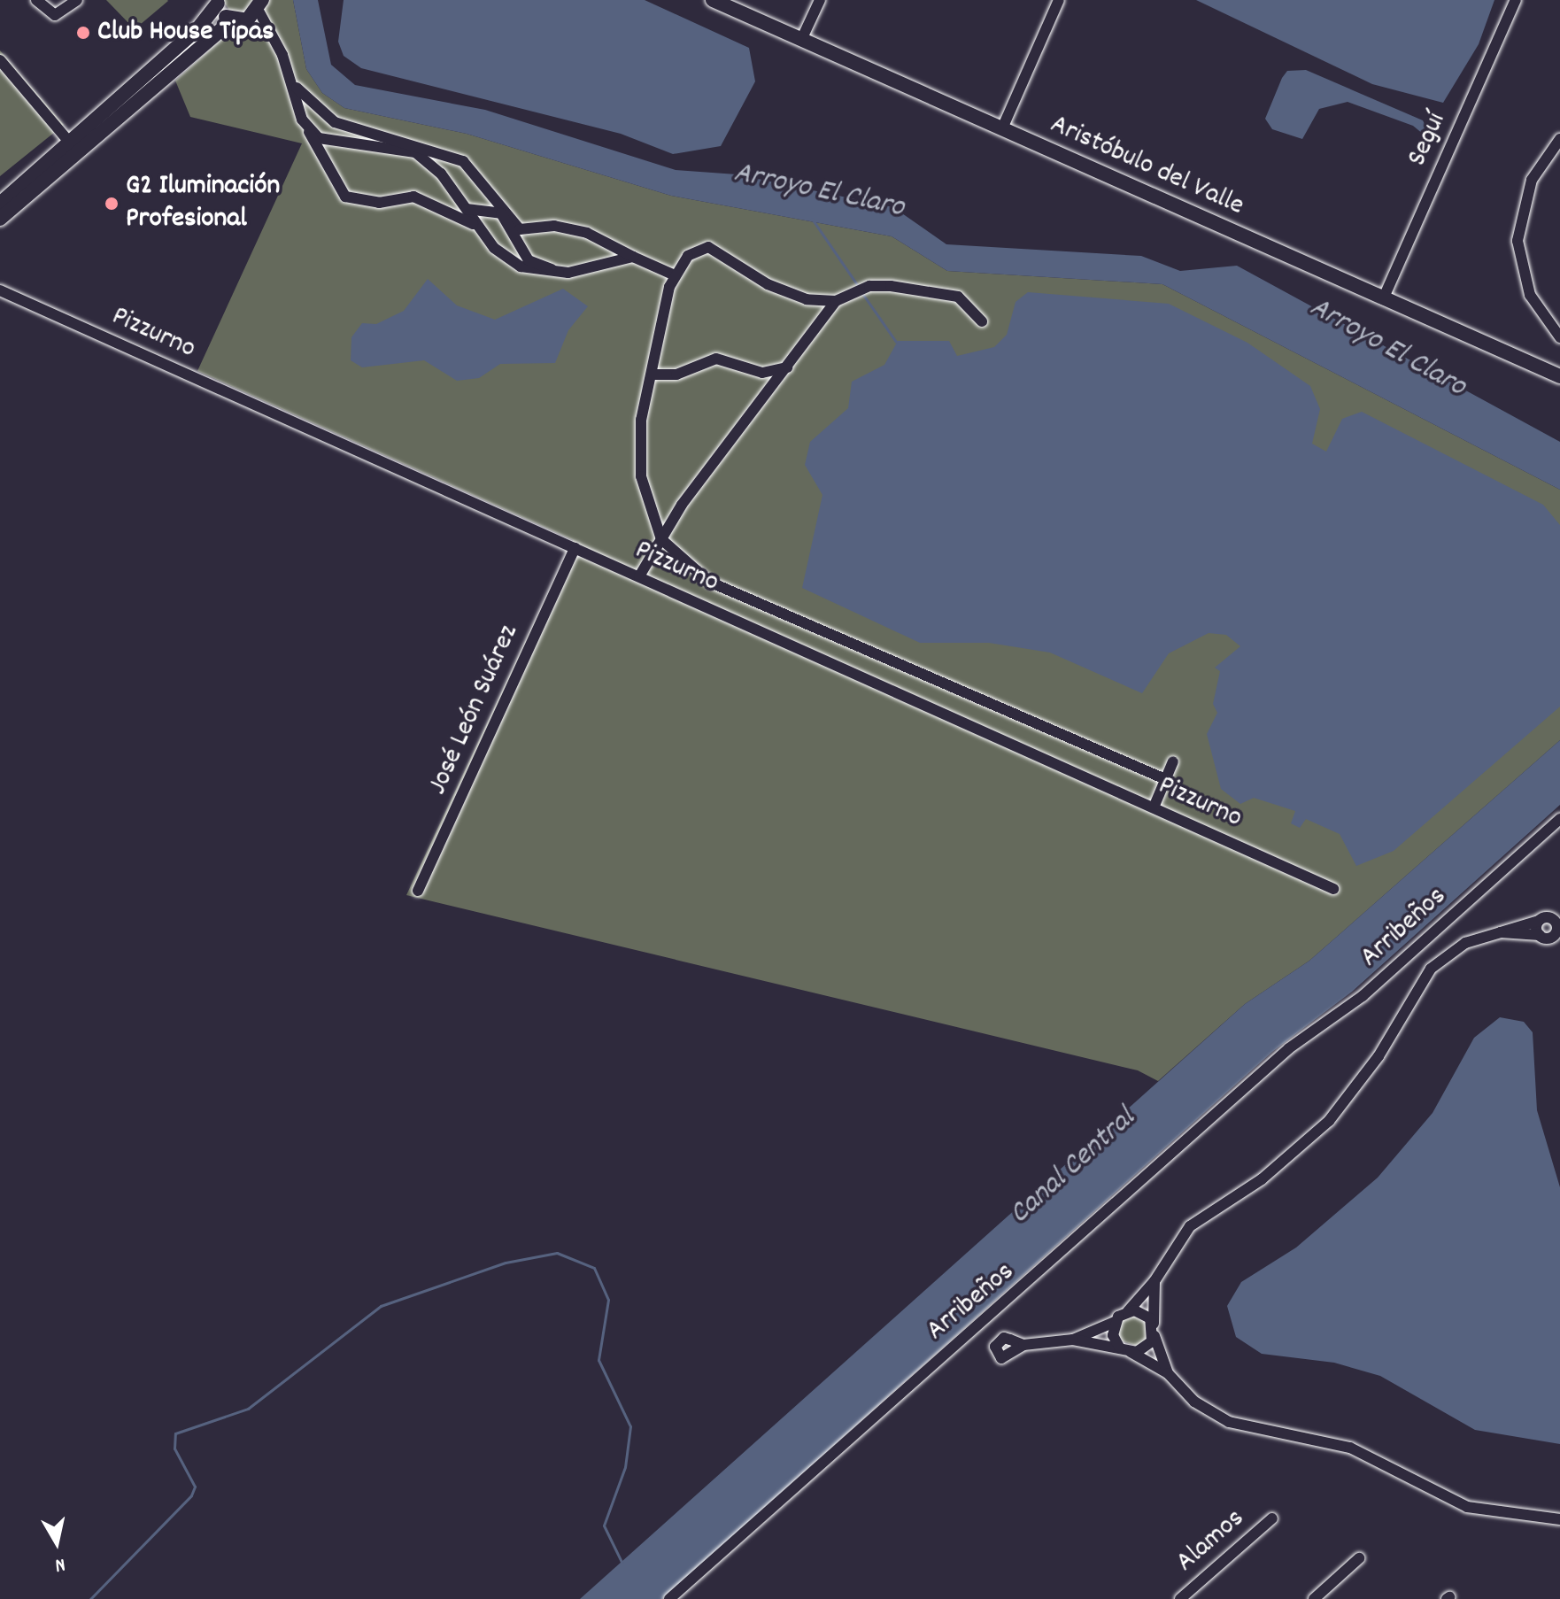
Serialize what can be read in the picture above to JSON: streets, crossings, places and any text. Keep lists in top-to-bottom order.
{
  "streets": {
    "street": [
      "Seguí",
      "Aristóbulo del Valle",
      "Pizzurno",
      "José León Suárez",
      "Arribeños",
      "Alamos"
    ]
  },
  "crossings": [
    ["Seguí", "Aristóbulo del Valle"],
    ["Pizzurno", "José León Suárez"]
  ],
  "water": ["Arroyo El Claro", "Canal Central"],
  "places": ["Club House Tipas", "G2 Iluminación Profesional"],
  "north": "bottom"
}
